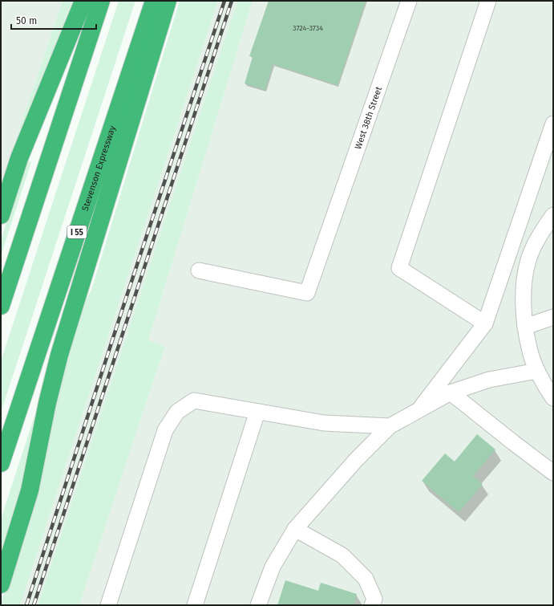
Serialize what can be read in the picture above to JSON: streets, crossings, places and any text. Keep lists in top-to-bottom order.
{
  "streets": {
    "highway": ["Stevenson Expressway", "I 55"],
    "street": ["West 38th Street"]
  },
  "house_numbers": ["3724-3734"],
  "scale_bar": "50 m"
}
